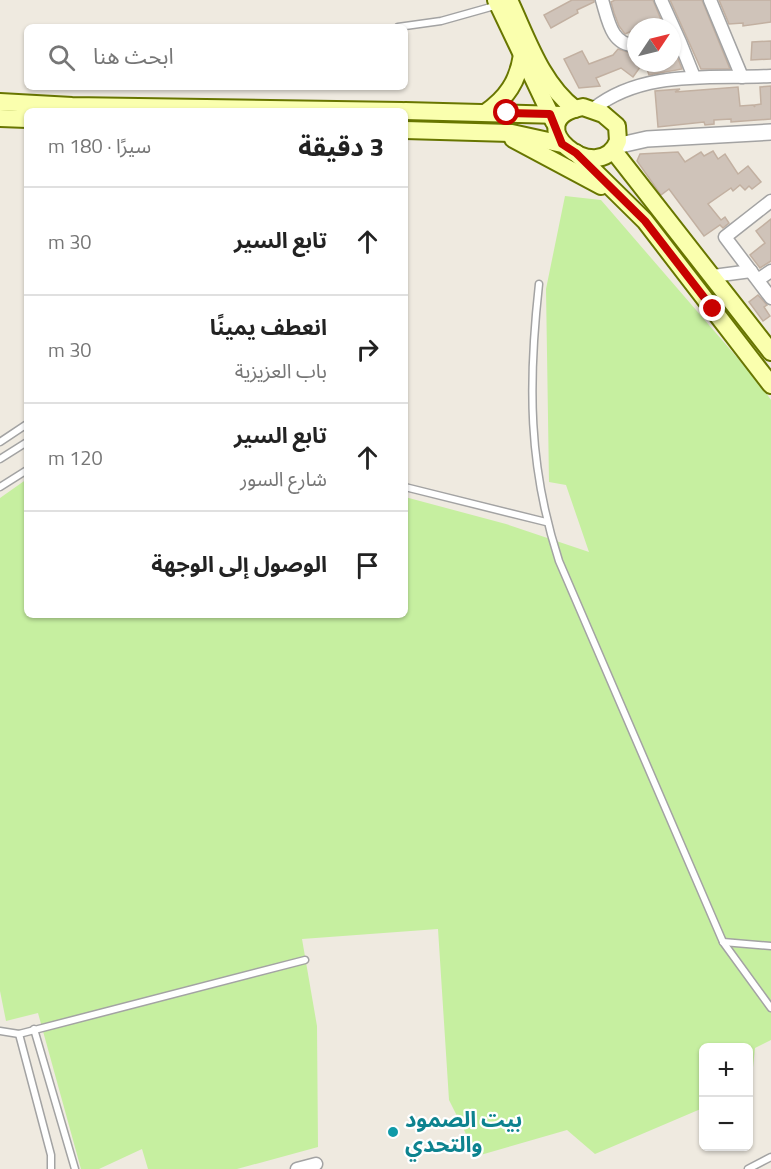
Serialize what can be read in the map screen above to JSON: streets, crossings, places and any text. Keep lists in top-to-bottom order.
{
  "places": ["بيت الصمود والتحدي"],
  "north": "top right",
  "page": {
    "search": "ابحث هنا",
    "heading": ["3 دقيقة", "سيرًا · 180 m"],
    "list": [
      ["تابع السير", "30 m"],
      ["انعطف يمينًا", "باب العزيزية", "30 m"],
      ["تابع السير", "شارع السور", "120 m"],
      "الوصول إلى الوجهة"
    ],
    "map_buttons": ["+", "−"]
  }
}
